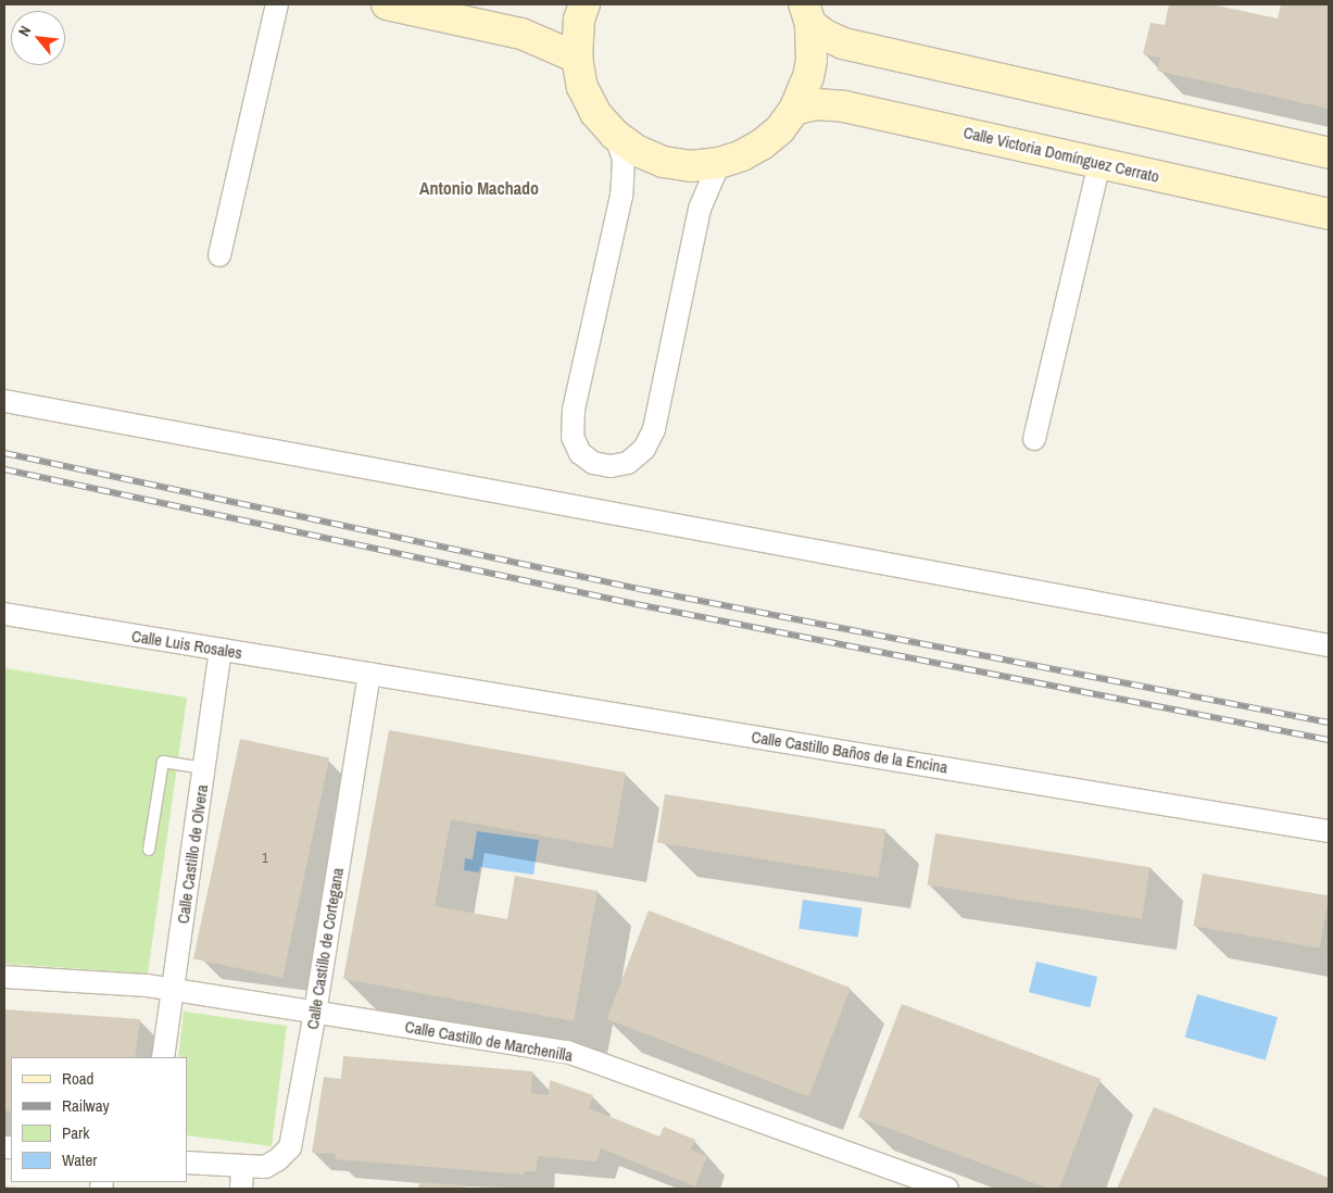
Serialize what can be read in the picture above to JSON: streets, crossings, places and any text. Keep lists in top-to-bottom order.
{
  "streets": {
    "street": [
      "Calle Victoria Domínguez Cerrato",
      "Calle Luis Rosales",
      "Calle Castillo Baños de la Encina",
      "Calle Castillo de Olvera",
      "Calle Castillo de Cortegana",
      "Calle Castillo de Marchenilla"
    ]
  },
  "crossings": [
    ["Calle Luis Rosales", "Calle Castillo Baños de la Encina"],
    ["Calle Luis Rosales", "Calle Castillo de Olvera"],
    ["Calle Luis Rosales", "Calle Castillo de Cortegana"],
    ["Calle Castillo Baños de la Encina", "Calle Castillo de Cortegana"],
    ["Calle Castillo de Olvera", "Calle Castillo de Marchenilla"],
    ["Calle Castillo de Cortegana", "Calle Castillo de Marchenilla"]
  ],
  "districts": ["Antonio Machado"],
  "house_numbers": ["1"],
  "legend": [
    "Road",
    "Railway",
    "Park",
    "Water"
  ],
  "north": "top left"
}
